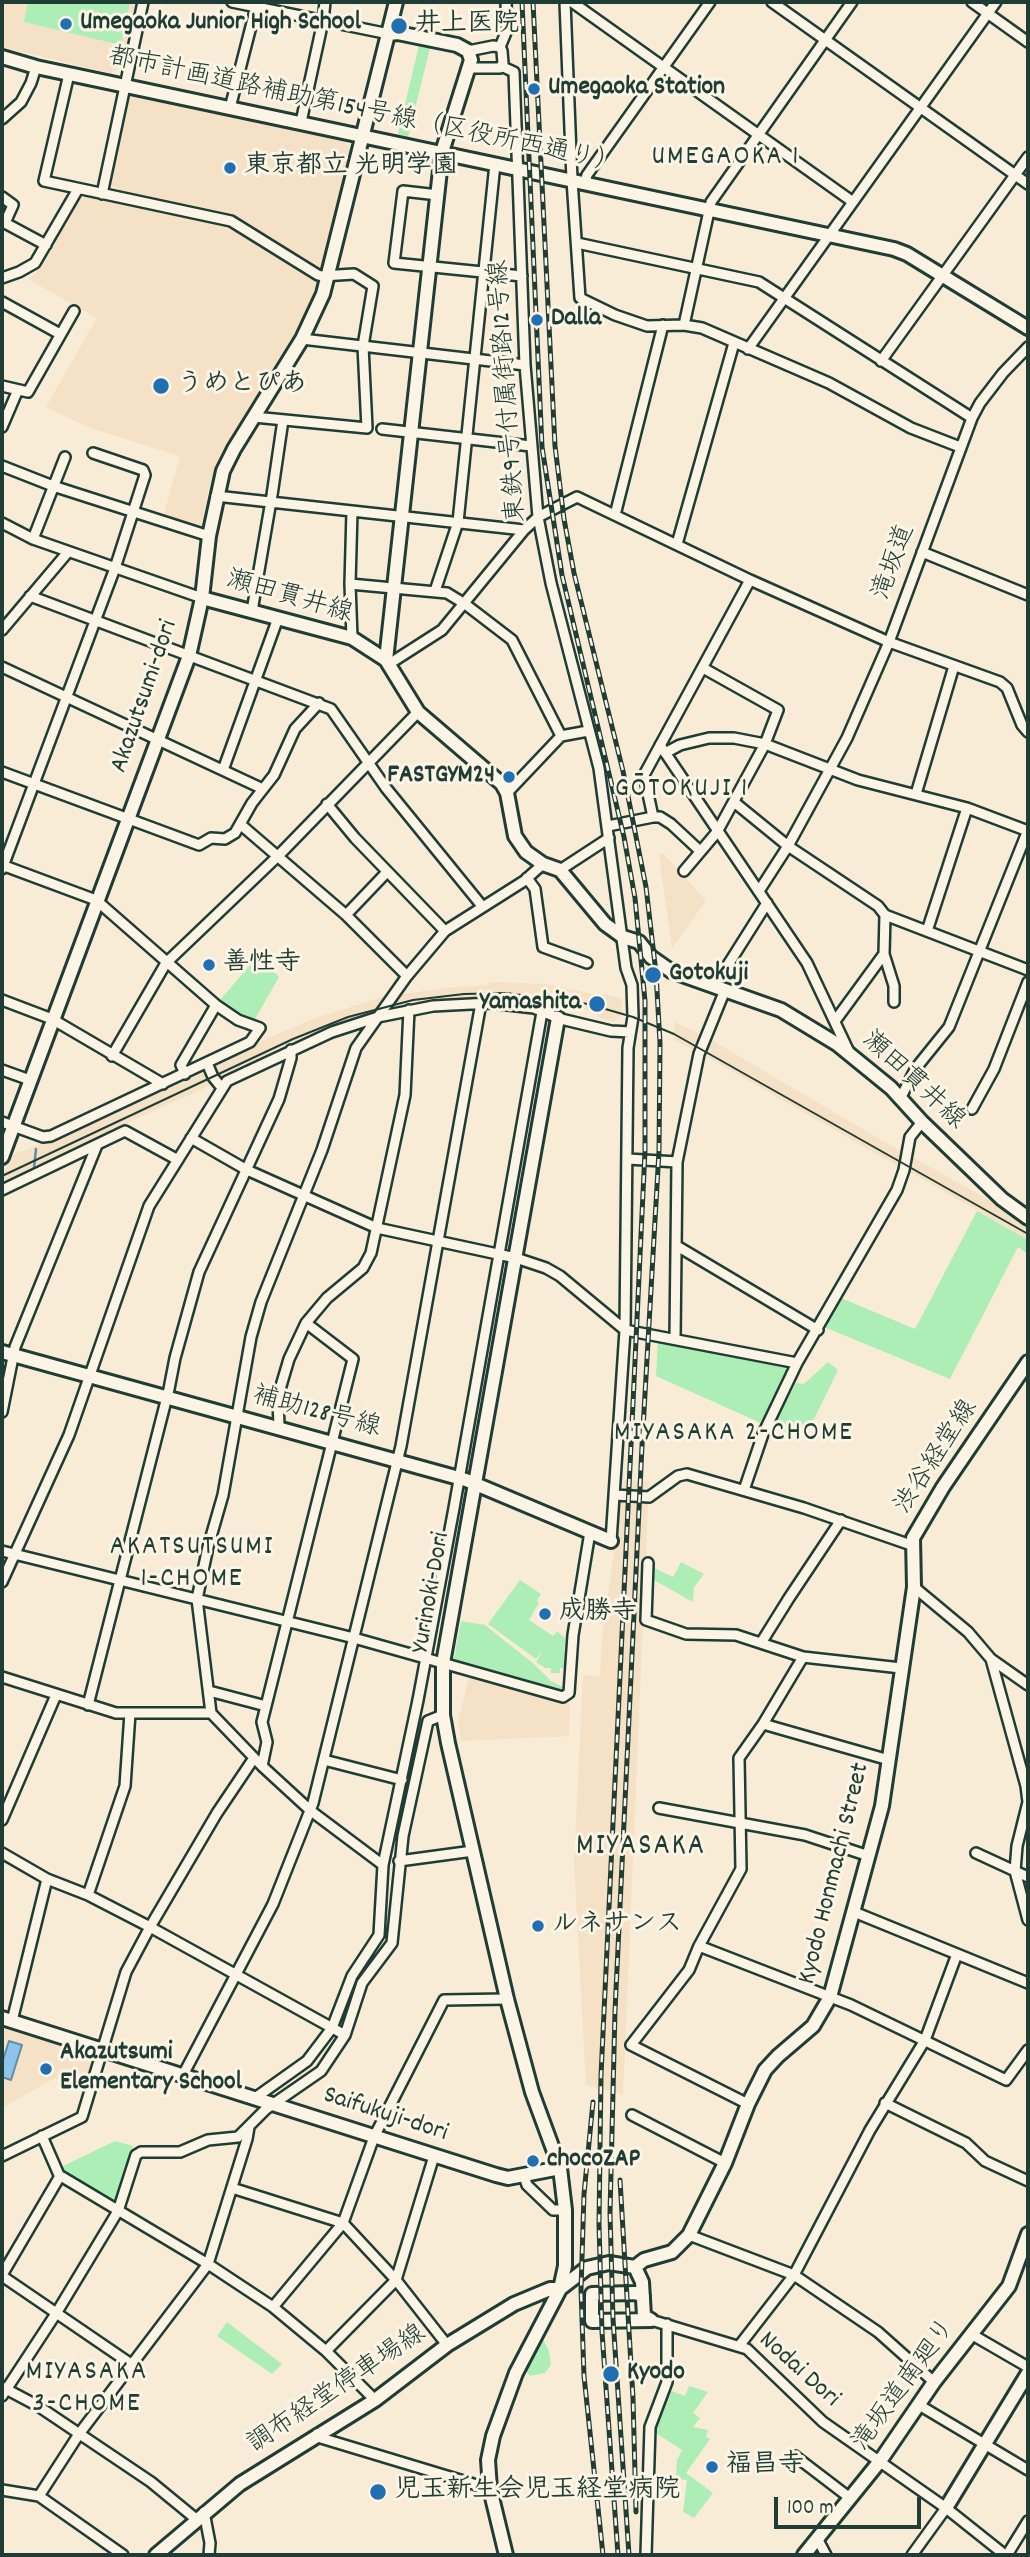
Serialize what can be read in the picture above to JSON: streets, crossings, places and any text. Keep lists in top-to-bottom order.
{
  "streets": {
    "street": [
      "都市計画道路補助第154号線（区役所西通り）",
      "東鉄9号付属街路12号線",
      "滝坂道",
      "瀬田貫井線",
      "Akazutsumi-dori",
      "補助128号線",
      "渋谷経堂線",
      "Yurinoki-Dori",
      "Kyodo Honmachi Street",
      "Saifukuji-dori",
      "Nodai Dori",
      "滝坂道南廻り",
      "調布経堂停車場線"
    ]
  },
  "crossings": [
    ["都市計画道路補助第154号線（区役所西通り）", "東鉄9号付属街路12号線"],
    ["都市計画道路補助第154号線（区役所西通り）", "Akazutsumi-dori"],
    ["東鉄9号付属街路12号線", "瀬田貫井線"],
    ["東鉄9号付属街路12号線", "補助128号線"],
    ["瀬田貫井線", "Akazutsumi-dori"],
    ["補助128号線", "Yurinoki-Dori"],
    ["渋谷経堂線", "Kyodo Honmachi Street"],
    ["Yurinoki-Dori", "Saifukuji-dori"],
    ["Nodai Dori", "滝坂道南廻り"]
  ],
  "districts": [
    "UMEGAOKA 1",
    "GŌTOKUJI 1",
    "MIYASAKA 2-CHOME",
    "AKATSUTSUMI 1-CHOME",
    "MIYASAKA",
    "MIYASAKA 3-CHOME"
  ],
  "places": [
    "Umegaoka Junior High School",
    "井上医院",
    "Umegaoka Station",
    "東京都立 光明学園",
    "Dalla",
    "うめとぴあ",
    "FASTGYM24",
    "善性寺",
    "Gotokuji",
    "Yamashita",
    "成勝寺",
    "ルネサンス",
    "Akazutsumi Elementary School",
    "chocoZAP",
    "Kyodo",
    "福昌寺",
    "児玉新生会児玉経堂病院"
  ],
  "scale_bar": "100 m"
}
